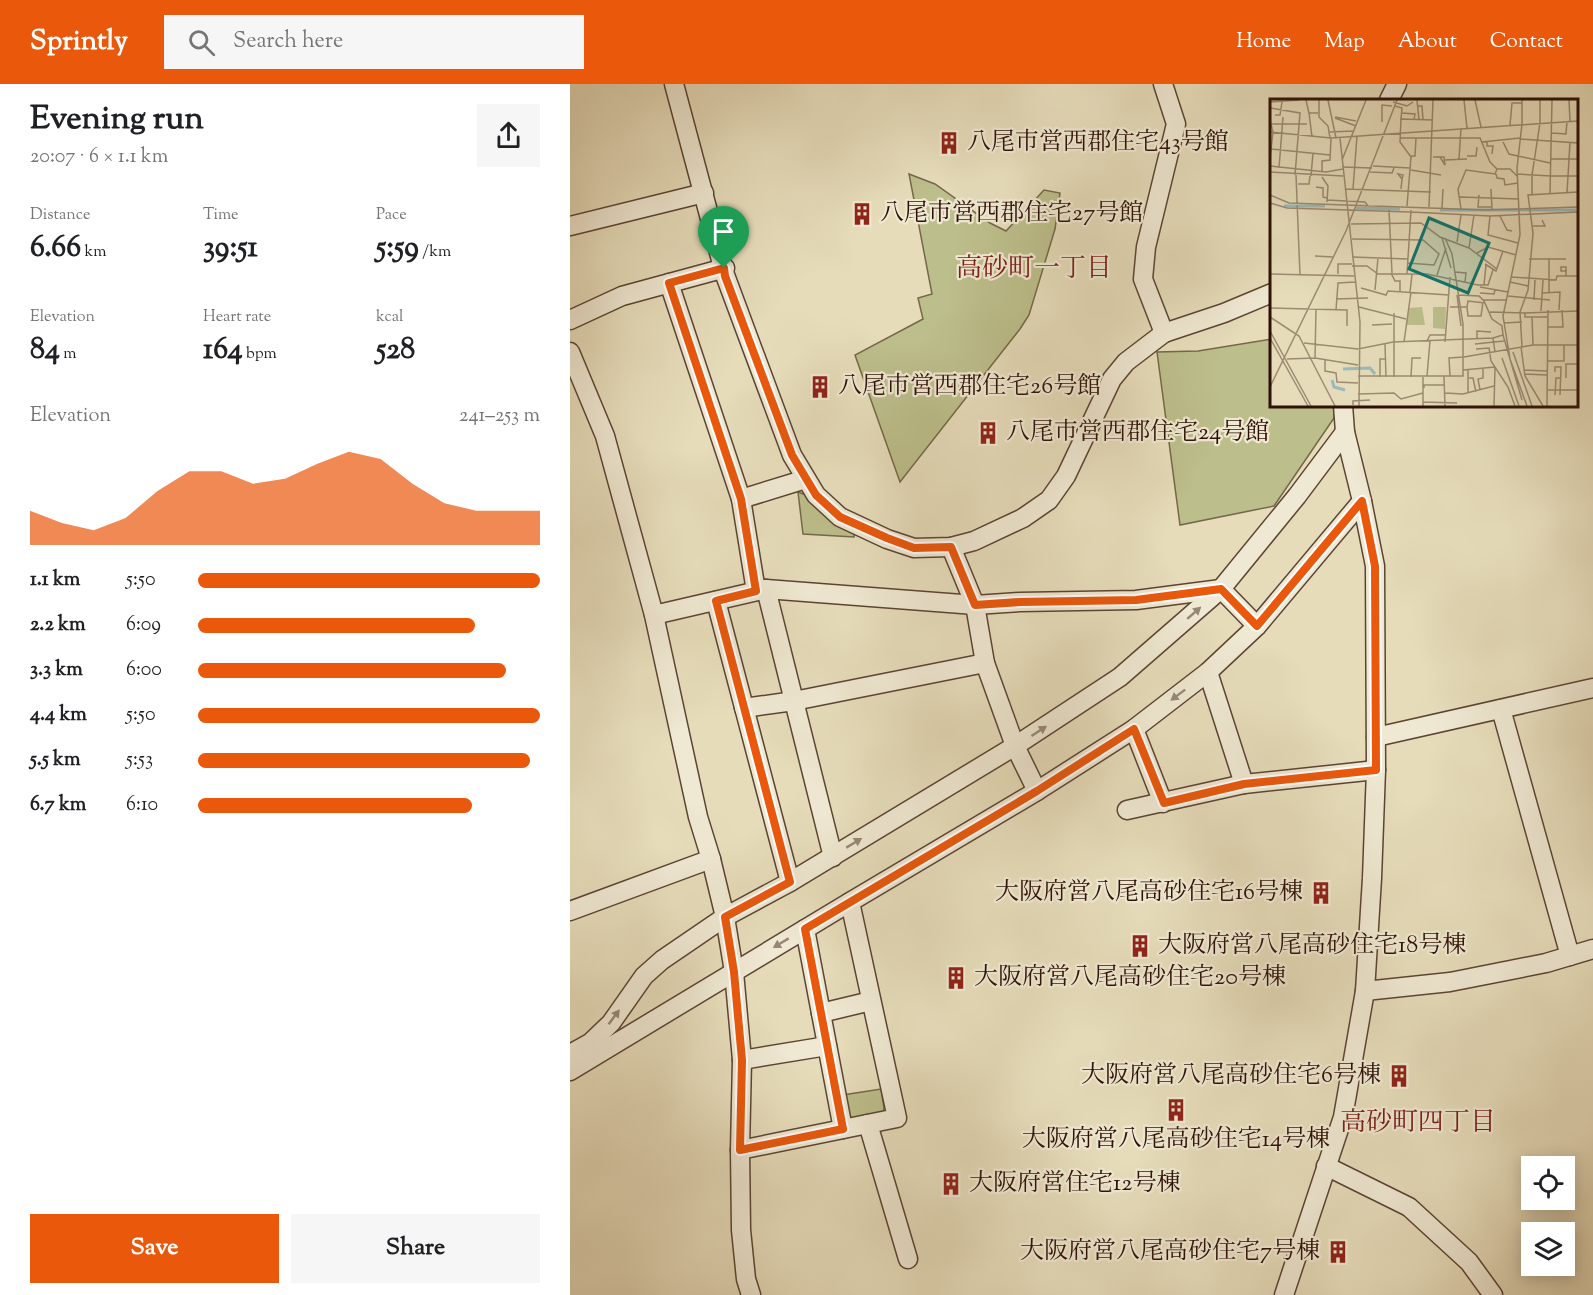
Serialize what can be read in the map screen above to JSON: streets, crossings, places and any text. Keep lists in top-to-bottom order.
{
  "districts": ["高砂町一丁目", "高砂町四丁目"],
  "places": {
    "building": [
      "八尾市営西郡住宅43号館",
      "八尾市営西郡住宅27号館",
      "八尾市営西郡住宅26号館",
      "八尾市営西郡住宅24号館",
      "大阪府営八尾高砂住宅16号棟",
      "大阪府営八尾高砂住宅18号棟",
      "大阪府営八尾高砂住宅20号棟",
      "大阪府営八尾高砂住宅6号棟",
      "大阪府営八尾高砂住宅14号棟",
      "大阪府営住宅12号棟",
      "大阪府営八尾高砂住宅7号棟"
    ]
  },
  "page": {
    "header": "Sprintly",
    "search": "Search here",
    "nav": [
      "Home",
      "Map",
      "About",
      "Contact"
    ],
    "heading": ["Evening run", "20:07 · 6 × 1.1 km"],
    "stats": [
      ["Distance", "6.66 km"],
      ["Time", "39:51"],
      ["Pace", "5:59 /km"],
      ["Elevation", "84 m"],
      ["Heart rate", "164 bpm"],
      ["kcal", "528"]
    ],
    "chart": ["Elevation", "241–253 m"],
    "list": [
      {
        "name": "1.1 km",
        "note": "5:50"
      },
      {
        "name": "2.2 km",
        "note": "6:09"
      },
      {
        "name": "3.3 km",
        "note": "6:00"
      },
      {
        "name": "4.4 km",
        "note": "5:50"
      },
      {
        "name": "5.5 km",
        "note": "5:53"
      },
      {
        "name": "6.7 km",
        "note": "6:10"
      }
    ],
    "buttons": ["Save", "Share"]
  }
}
